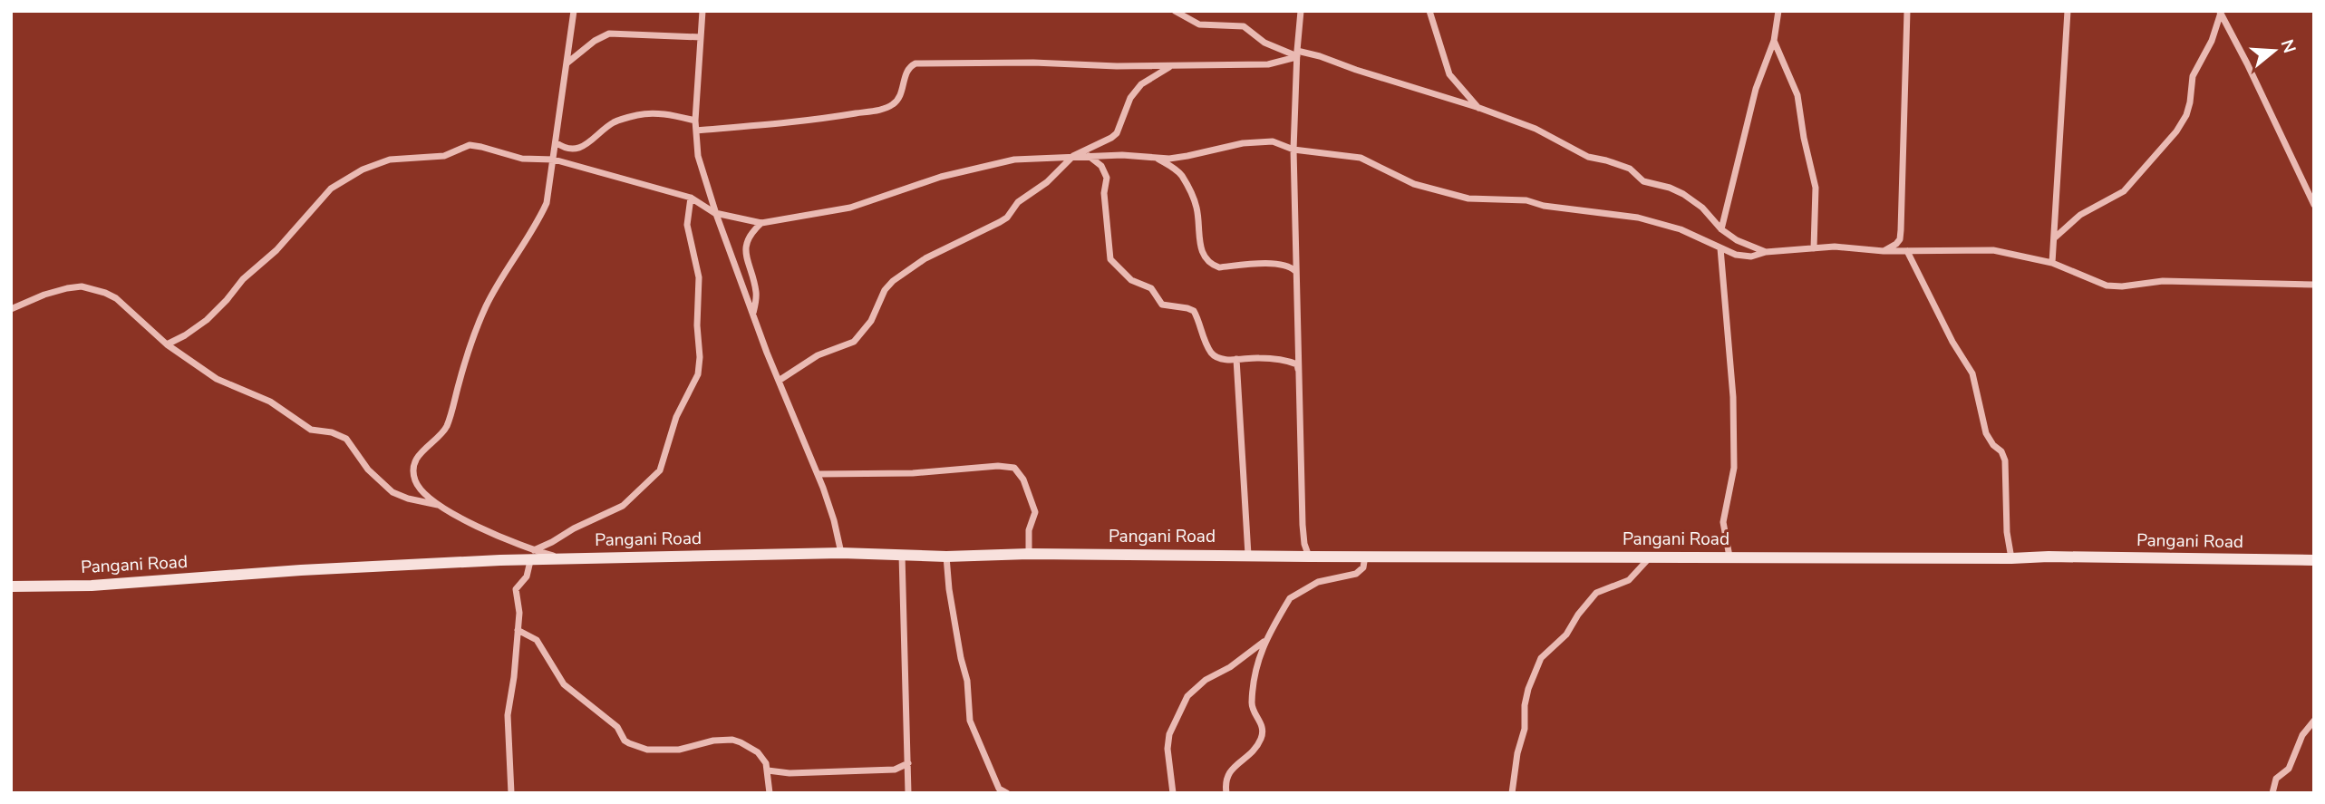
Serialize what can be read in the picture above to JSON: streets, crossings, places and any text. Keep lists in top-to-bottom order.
{
  "streets": {
    "main road": ["Pangani Road"]
  },
  "north": "right"
}
